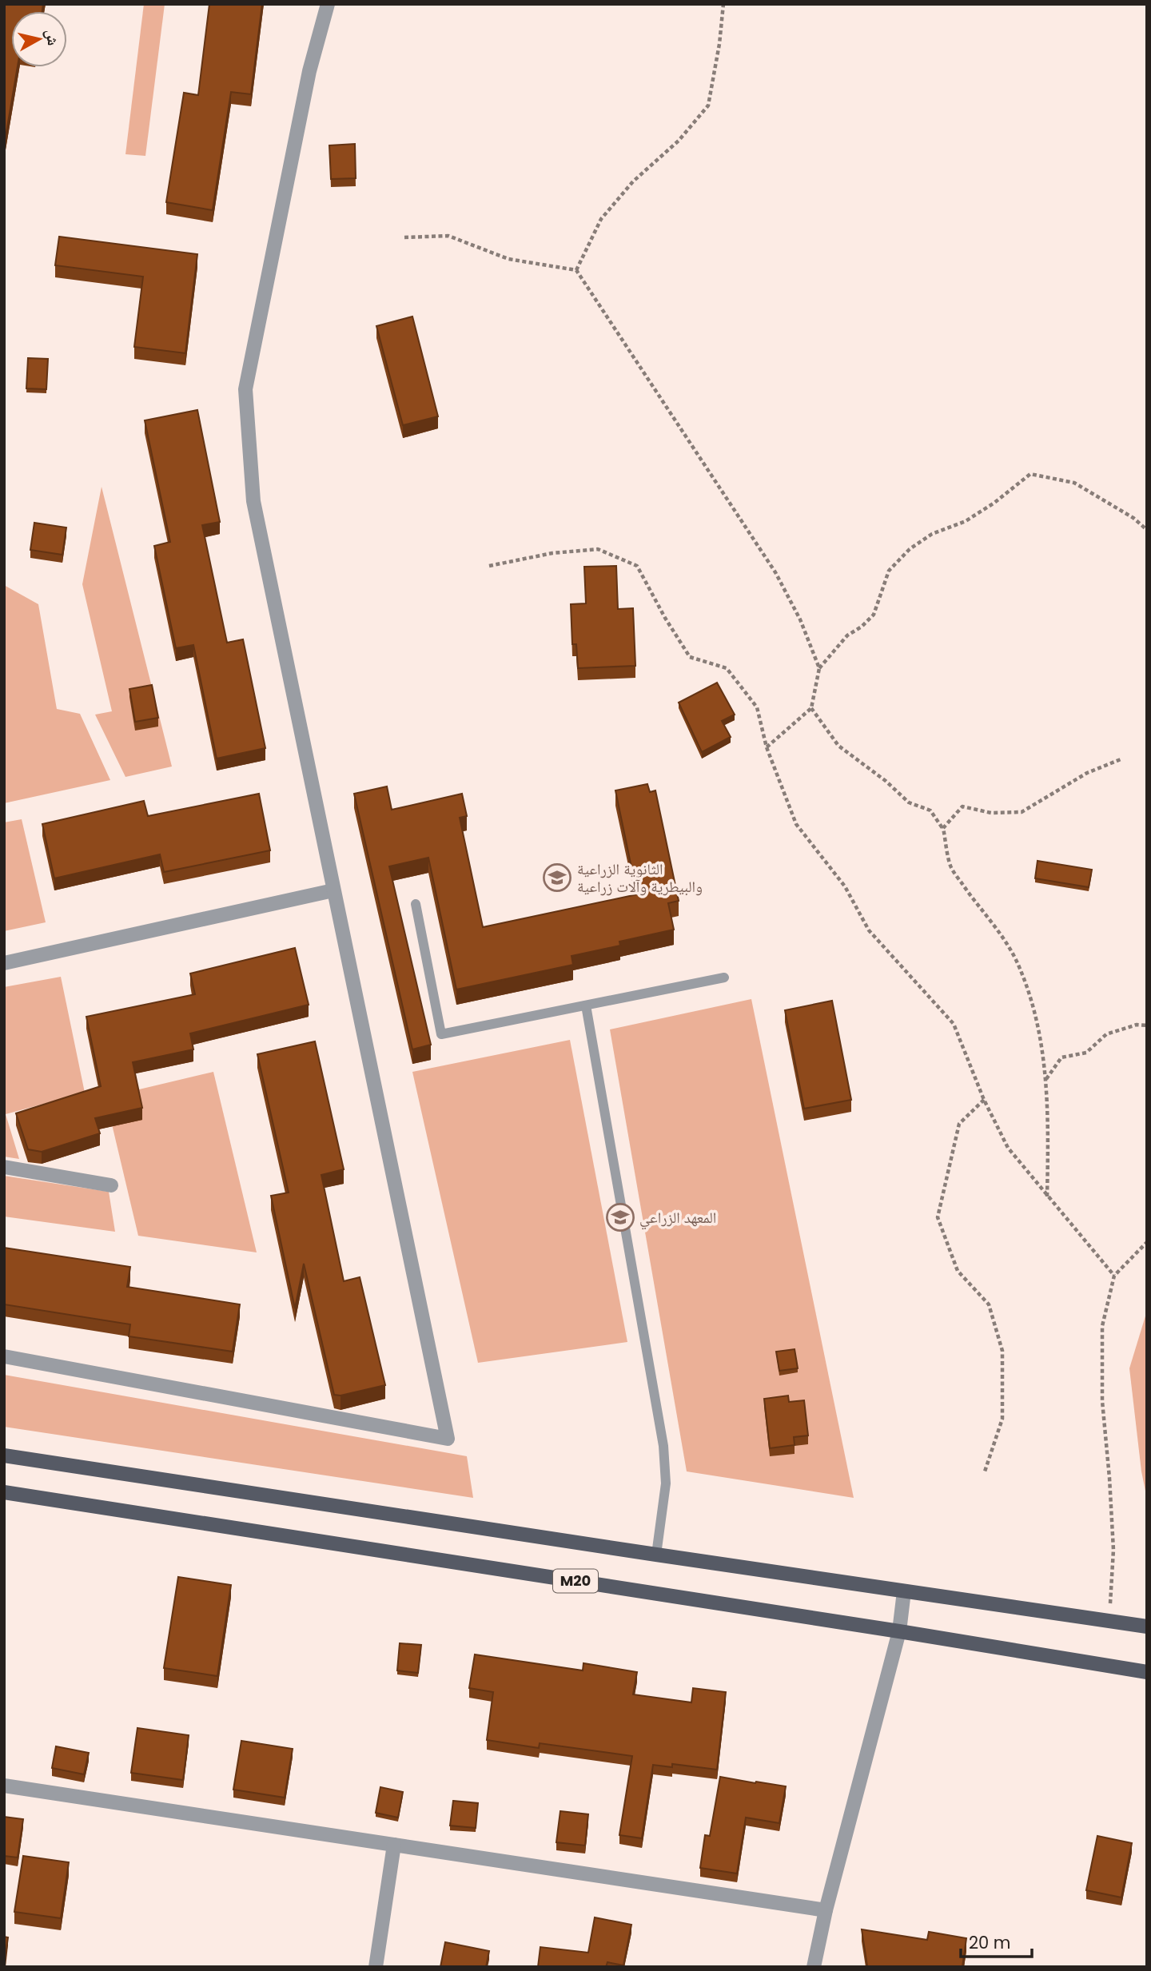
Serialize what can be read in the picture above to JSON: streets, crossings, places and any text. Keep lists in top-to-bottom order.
{
  "streets": {
    "main road": ["M20"]
  },
  "places": {
    "school or university": ["الثانوية الزراعية والبيطرية وآلات زراعية", "المعهد الزراعي"]
  },
  "scale_bar": "20 m",
  "north": "right"
}
